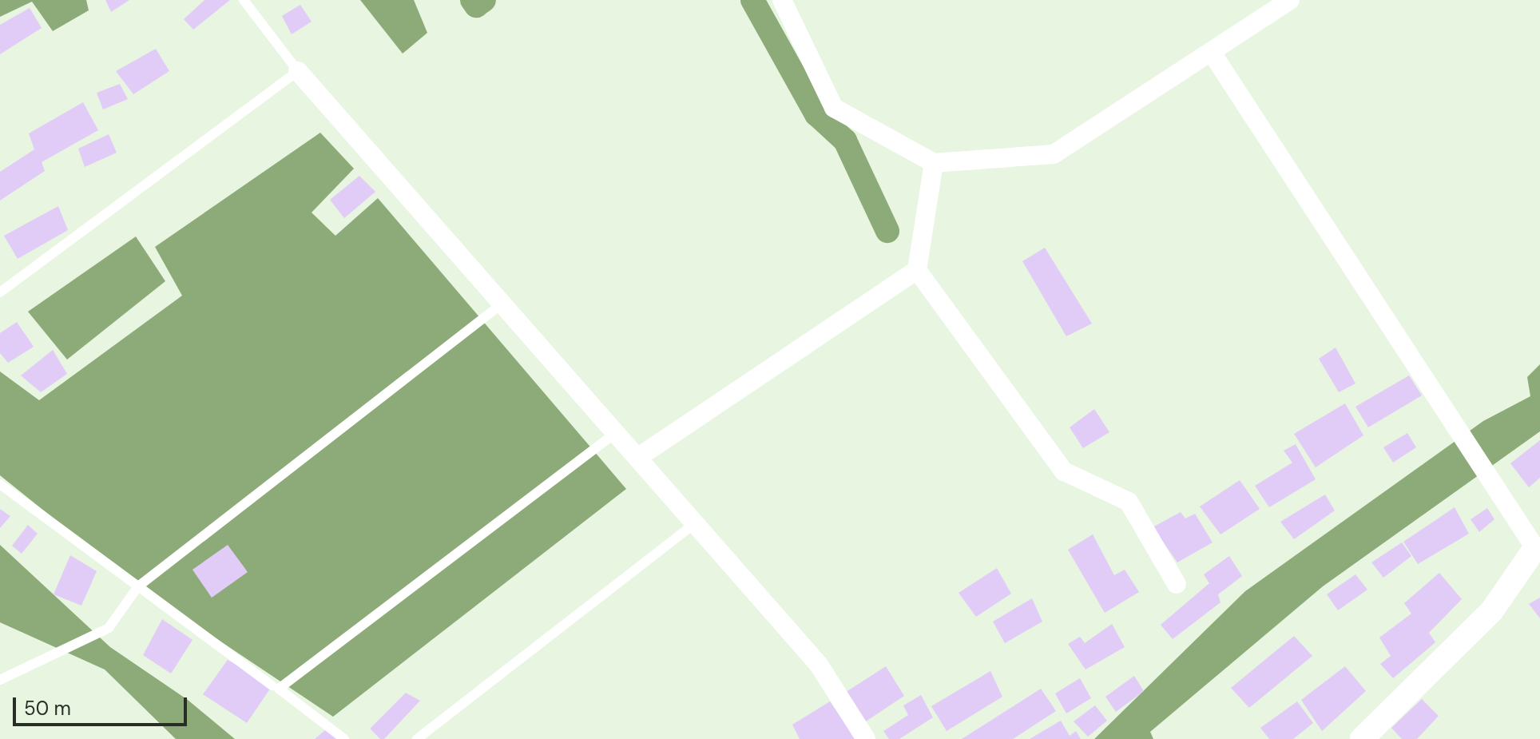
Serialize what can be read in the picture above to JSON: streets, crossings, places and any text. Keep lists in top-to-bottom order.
{
  "scale_bar": "50 m"
}
